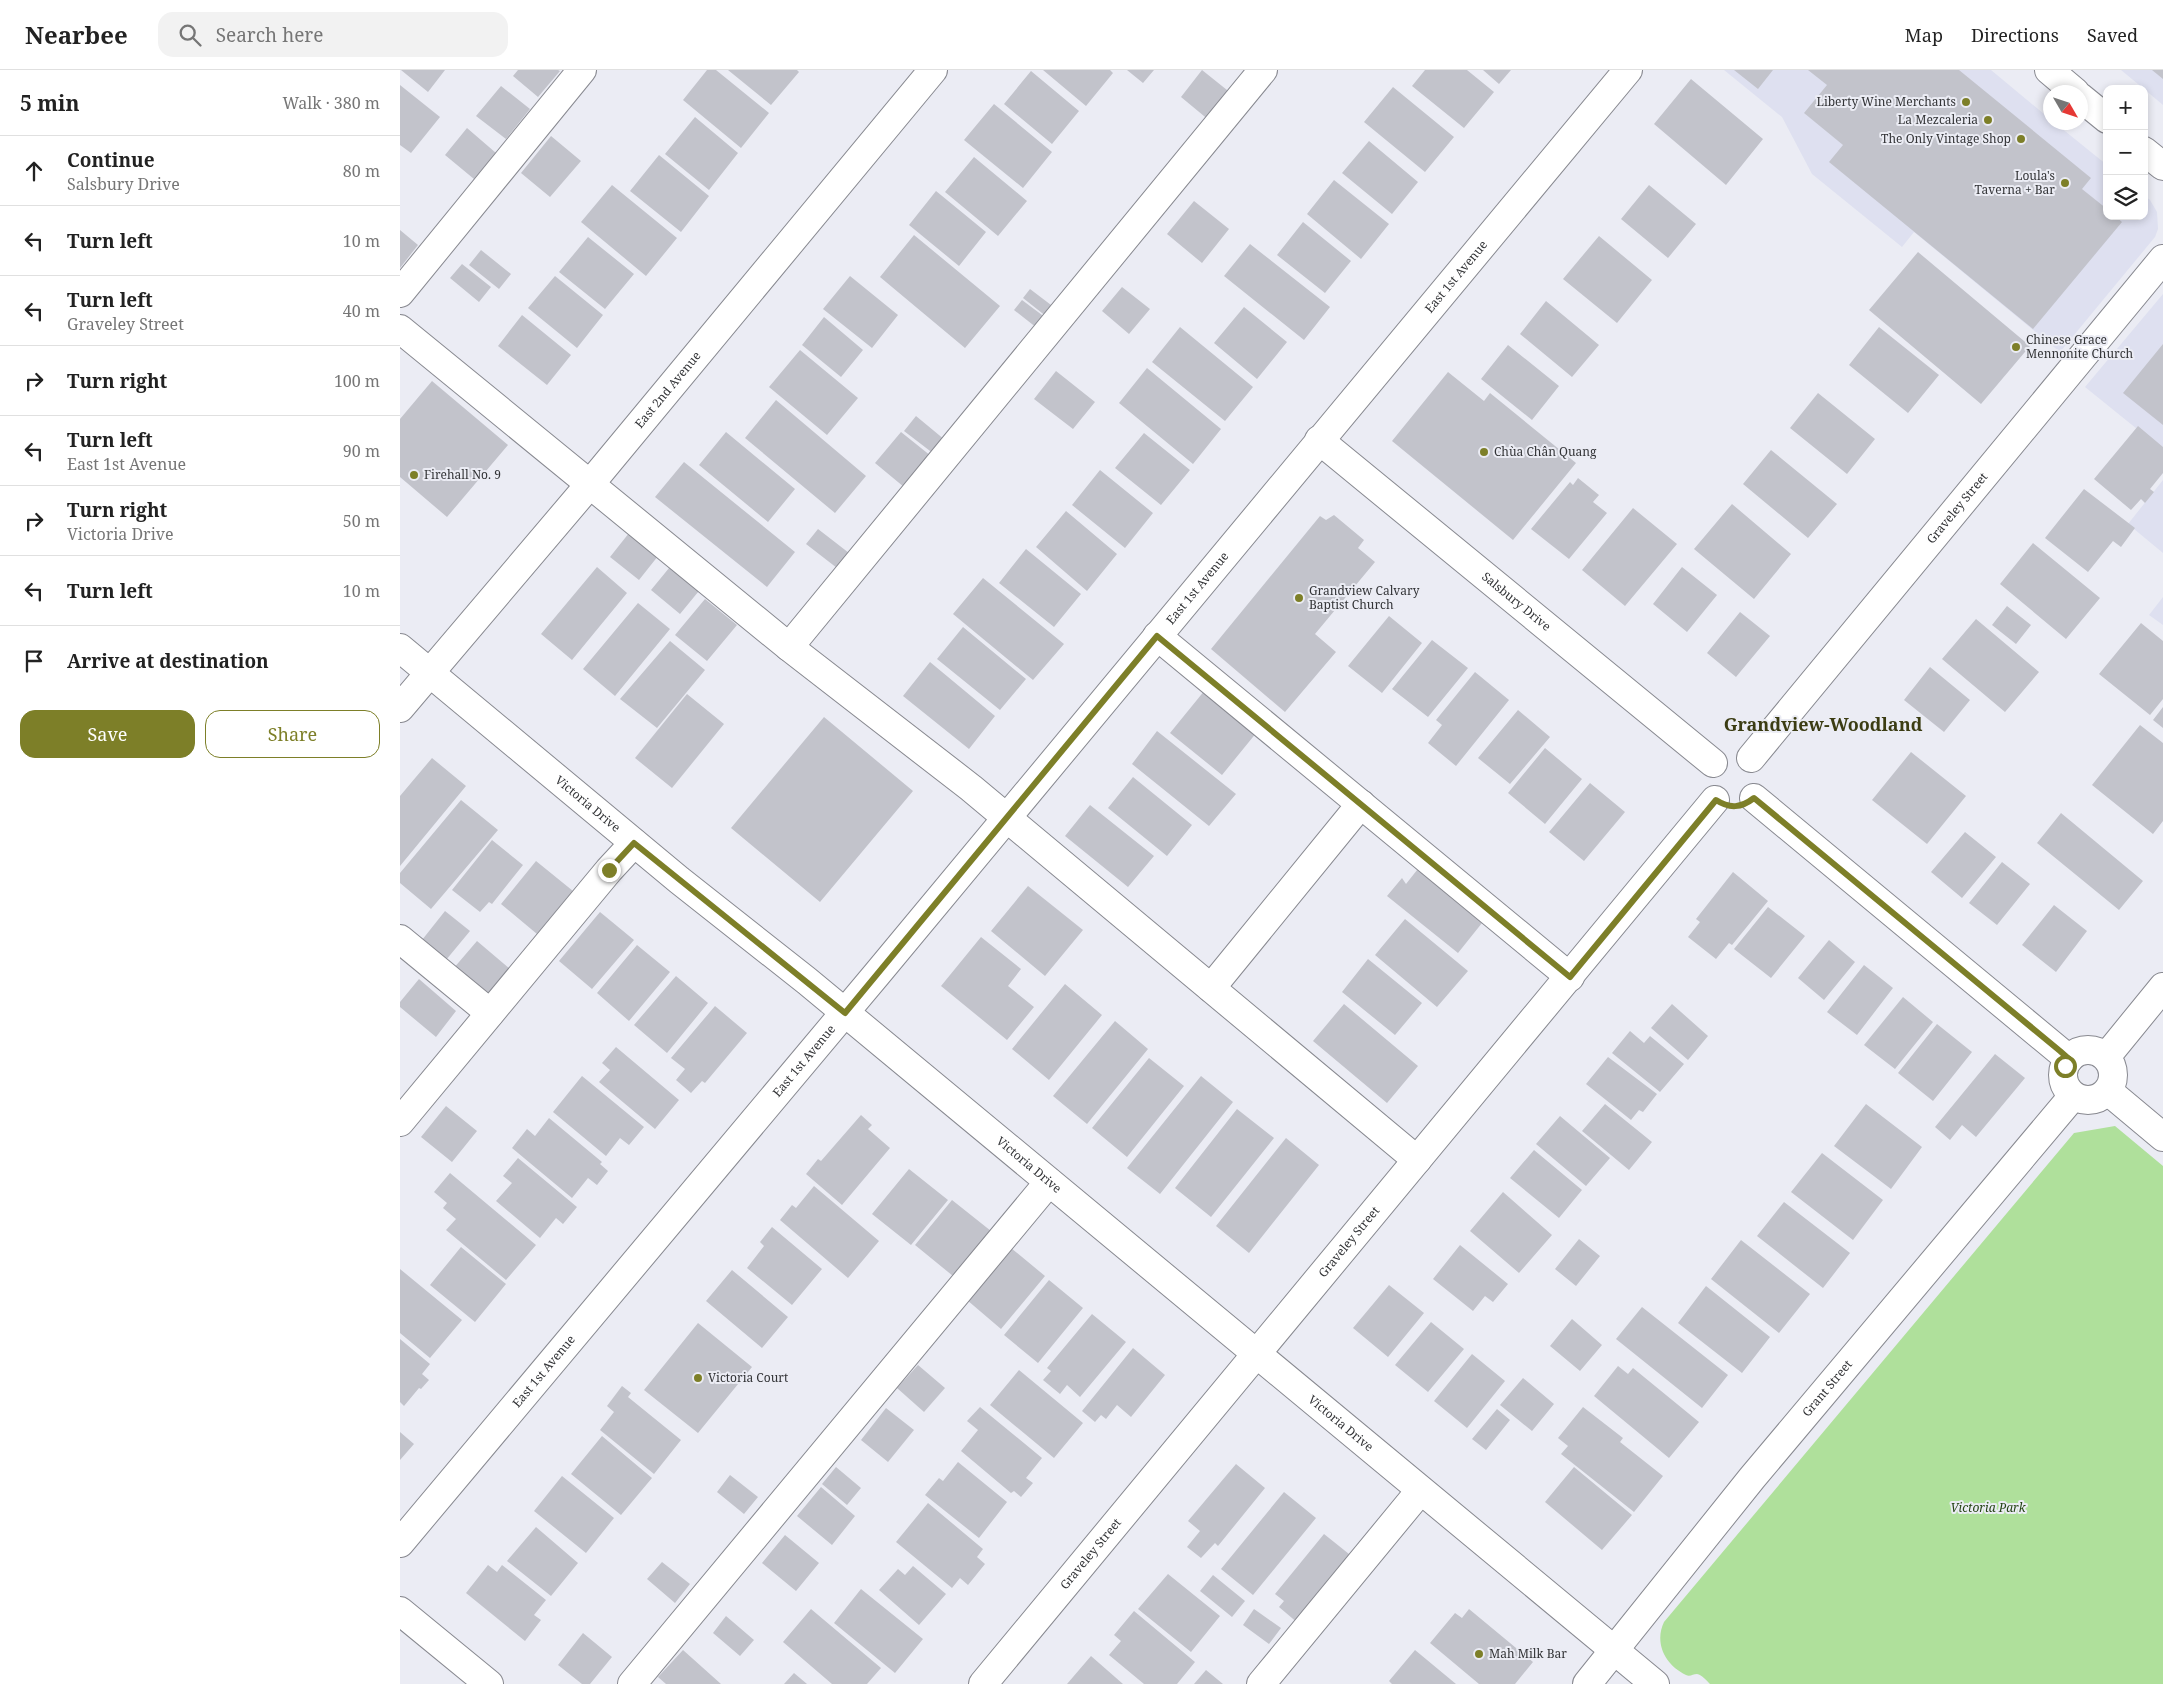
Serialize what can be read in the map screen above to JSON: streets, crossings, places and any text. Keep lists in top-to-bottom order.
{
  "streets": {
    "street": [
      "East 1st Avenue",
      "East 2nd Avenue",
      "Graveley Street",
      "Salsbury Drive",
      "Victoria Drive",
      "Grant Street"
    ]
  },
  "crossings": [
    ["East 1st Avenue", "Salsbury Drive"],
    ["East 1st Avenue", "Victoria Drive"],
    ["East 2nd Avenue", "Victoria Drive"],
    ["Graveley Street", "Salsbury Drive"],
    ["Graveley Street", "Victoria Drive"],
    ["Victoria Drive", "Grant Street"]
  ],
  "districts": ["Grandview-Woodland"],
  "parks": ["Victoria Park"],
  "places": [
    "Liberty Wine Merchants",
    "La Mezcaleria",
    "The Only Vintage Shop",
    "Loula's Taverna + Bar",
    "Chinese Grace Mennonite Church",
    "Chùa Chân Quang",
    "Firehall No. 9",
    "Grandview Calvary Baptist Church",
    "Victoria Court",
    "Mah Milk Bar"
  ],
  "north": "bottom right",
  "page": {
    "header": "Nearbee",
    "search": "Search here",
    "nav": ["Map", "Directions", "Saved"],
    "heading": ["5 min", "Walk · 380 m"],
    "map_buttons": ["+", "−"],
    "list": [
      ["Continue", "Salsbury Drive", "80 m"],
      ["Turn left", "10 m"],
      ["Turn left", "Graveley Street", "40 m"],
      ["Turn right", "100 m"],
      ["Turn left", "East 1st Avenue", "90 m"],
      ["Turn right", "Victoria Drive", "50 m"],
      ["Turn left", "10 m"],
      "Arrive at destination"
    ],
    "buttons": ["Save", "Share"]
  }
}
